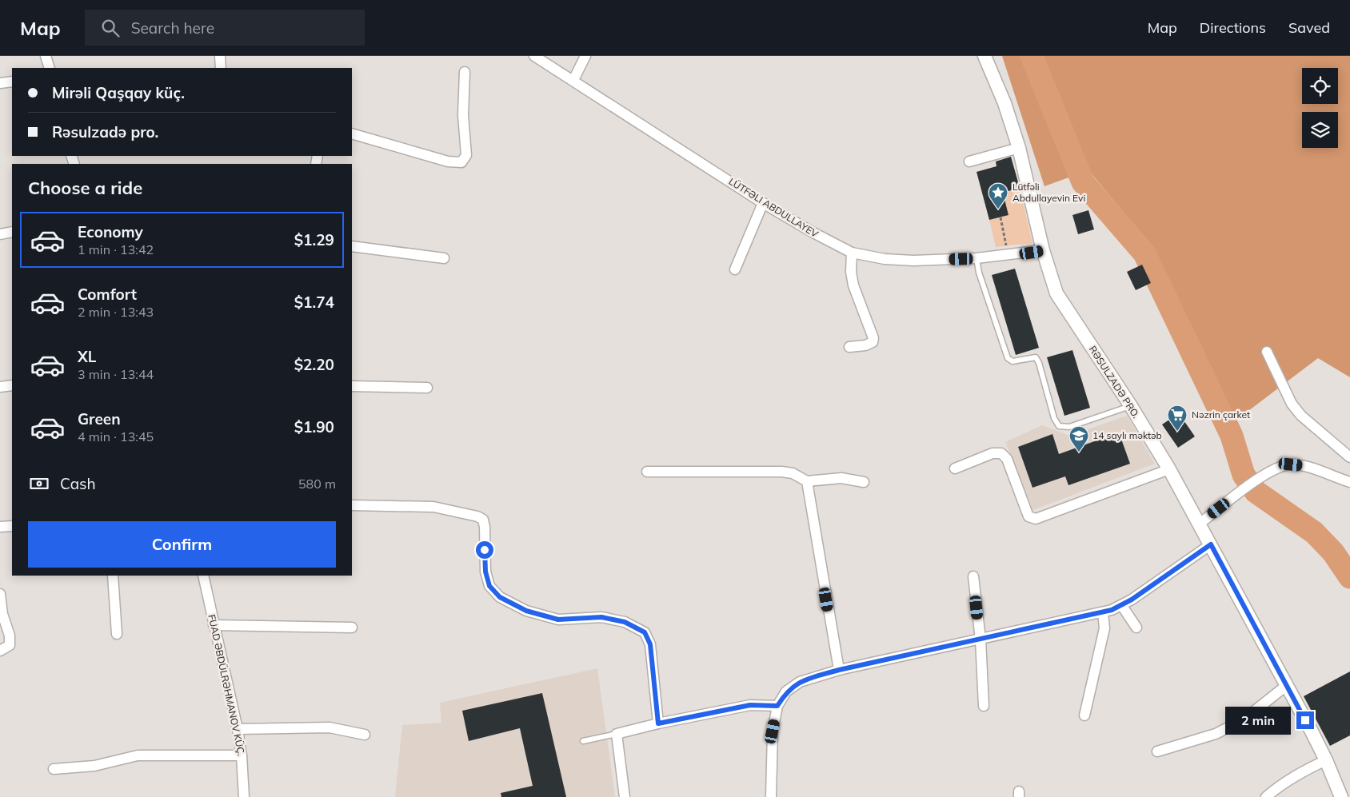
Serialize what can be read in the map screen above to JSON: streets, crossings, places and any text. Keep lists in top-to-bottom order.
{
  "streets": {
    "street": ["LÜTFƏLI ABDULLAYEV", "RƏSULZADƏ PRO.", "FUAD ƏBDÜLRƏHMANOV KÜÇ."]
  },
  "crossings": [
    ["LÜTFƏLI ABDULLAYEV", "RƏSULZADƏ PRO."]
  ],
  "places": {
    "place": ["Lütfəli Abdullayevin Evi"],
    "supermarket": ["Nəzrin çarket"],
    "school or university": ["14 saylı məktəb"]
  },
  "page": {
    "header": "Map",
    "search": "Search here",
    "nav": ["Map", "Directions", "Saved"],
    "banner": ["Mirəli Qaşqay küç.", "Rəsulzadə pro."],
    "heading": "Choose a ride",
    "list": [
      {
        "name": "Economy",
        "note": "1 min · 13:42",
        "value": "$1.29"
      },
      {
        "name": "Comfort",
        "note": "2 min · 13:43",
        "value": "$1.74"
      },
      {
        "name": "XL",
        "note": "3 min · 13:44",
        "value": "$2.20"
      },
      {
        "name": "Green",
        "note": "4 min · 13:45",
        "value": "$1.90"
      }
    ],
    "pay": ["Cash", "580 m"],
    "buttons": "Confirm",
    "bubble": "2 min"
  }
}
